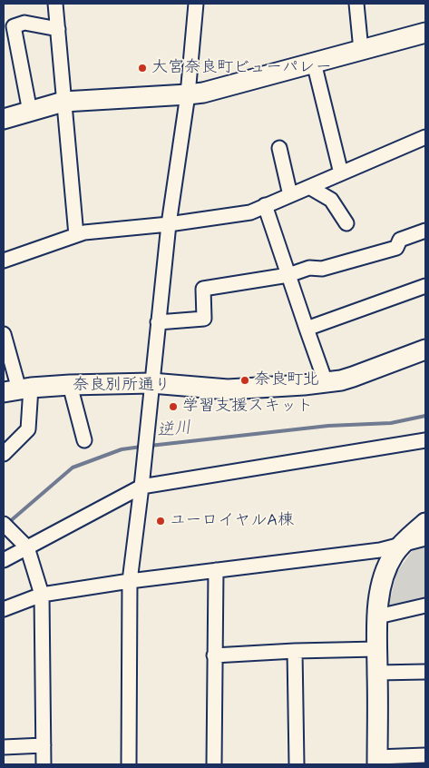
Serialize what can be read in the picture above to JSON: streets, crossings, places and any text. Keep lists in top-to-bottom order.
{
  "streets": {
    "street": ["奈良別所通り"]
  },
  "water": ["逆川"],
  "places": [
    "大宮奈良町ビューパレー",
    "奈良町北",
    "学習支援スキット",
    "ユーロイヤルA棟"
  ]
}
